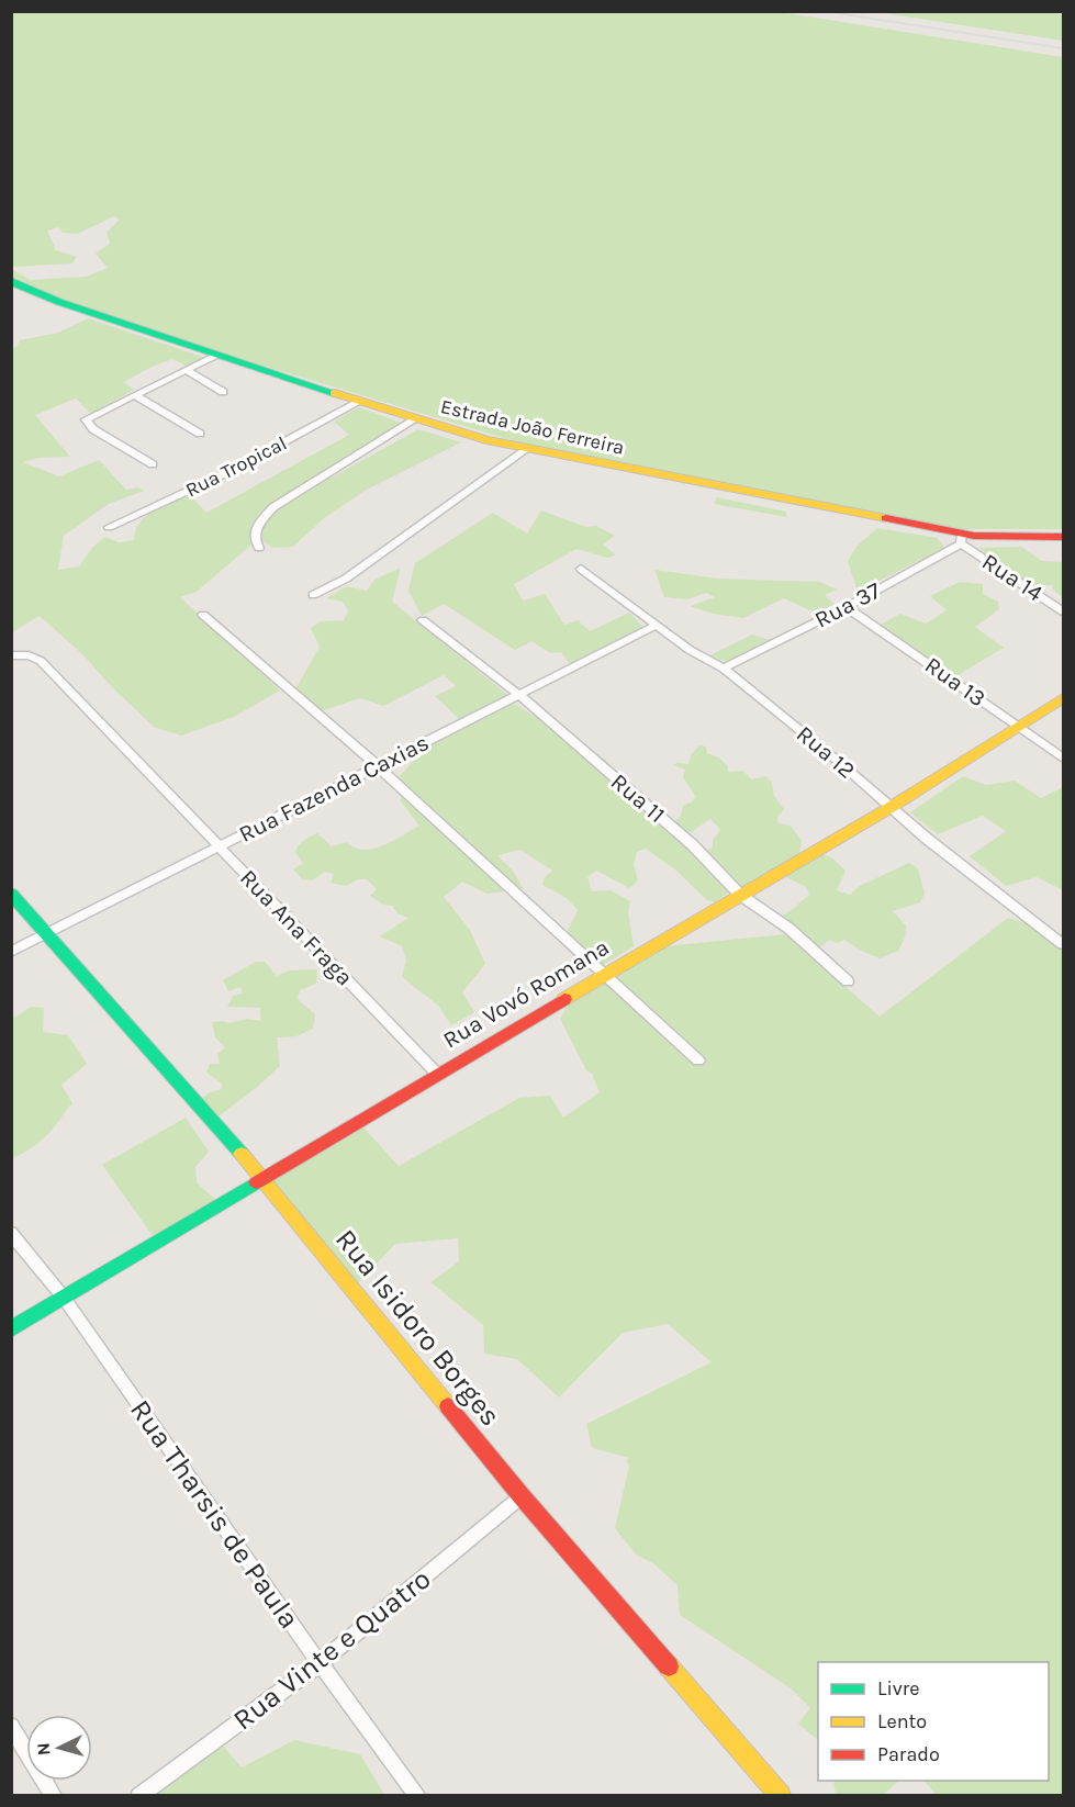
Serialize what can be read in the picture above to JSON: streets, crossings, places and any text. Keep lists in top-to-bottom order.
{
  "streets": {
    "street": [
      "Estrada João Ferreira",
      "Rua Tropical",
      "Rua 14",
      "Rua 37",
      "Rua 13",
      "Rua 12",
      "Rua Fazenda Caxias",
      "Rua 11",
      "Rua Ana Fraga",
      "Rua Vovó Romana",
      "Rua Isidoro Borges",
      "Rua Tharsis de Paula",
      "Rua Vinte e Quatro"
    ]
  },
  "crossings": [
    ["Estrada João Ferreira", "Rua Tropical"],
    ["Estrada João Ferreira", "Rua 14"],
    ["Estrada João Ferreira", "Rua 37"],
    ["Rua 14", "Rua 37"],
    ["Rua 37", "Rua 13"],
    ["Rua 37", "Rua 12"],
    ["Rua 13", "Rua Vovó Romana"],
    ["Rua 12", "Rua Fazenda Caxias"],
    ["Rua 12", "Rua Vovó Romana"],
    ["Rua Fazenda Caxias", "Rua 11"],
    ["Rua Fazenda Caxias", "Rua Ana Fraga"],
    ["Rua Fazenda Caxias", "Rua Isidoro Borges"],
    ["Rua 11", "Rua Vovó Romana"],
    ["Rua Ana Fraga", "Rua Vovó Romana"],
    ["Rua Vovó Romana", "Rua Isidoro Borges"],
    ["Rua Vovó Romana", "Rua Tharsis de Paula"],
    ["Rua Isidoro Borges", "Rua Vinte e Quatro"],
    ["Rua Tharsis de Paula", "Rua Vinte e Quatro"]
  ],
  "legend": ["Livre", "Lento", "Parado"],
  "north": "left"
}
